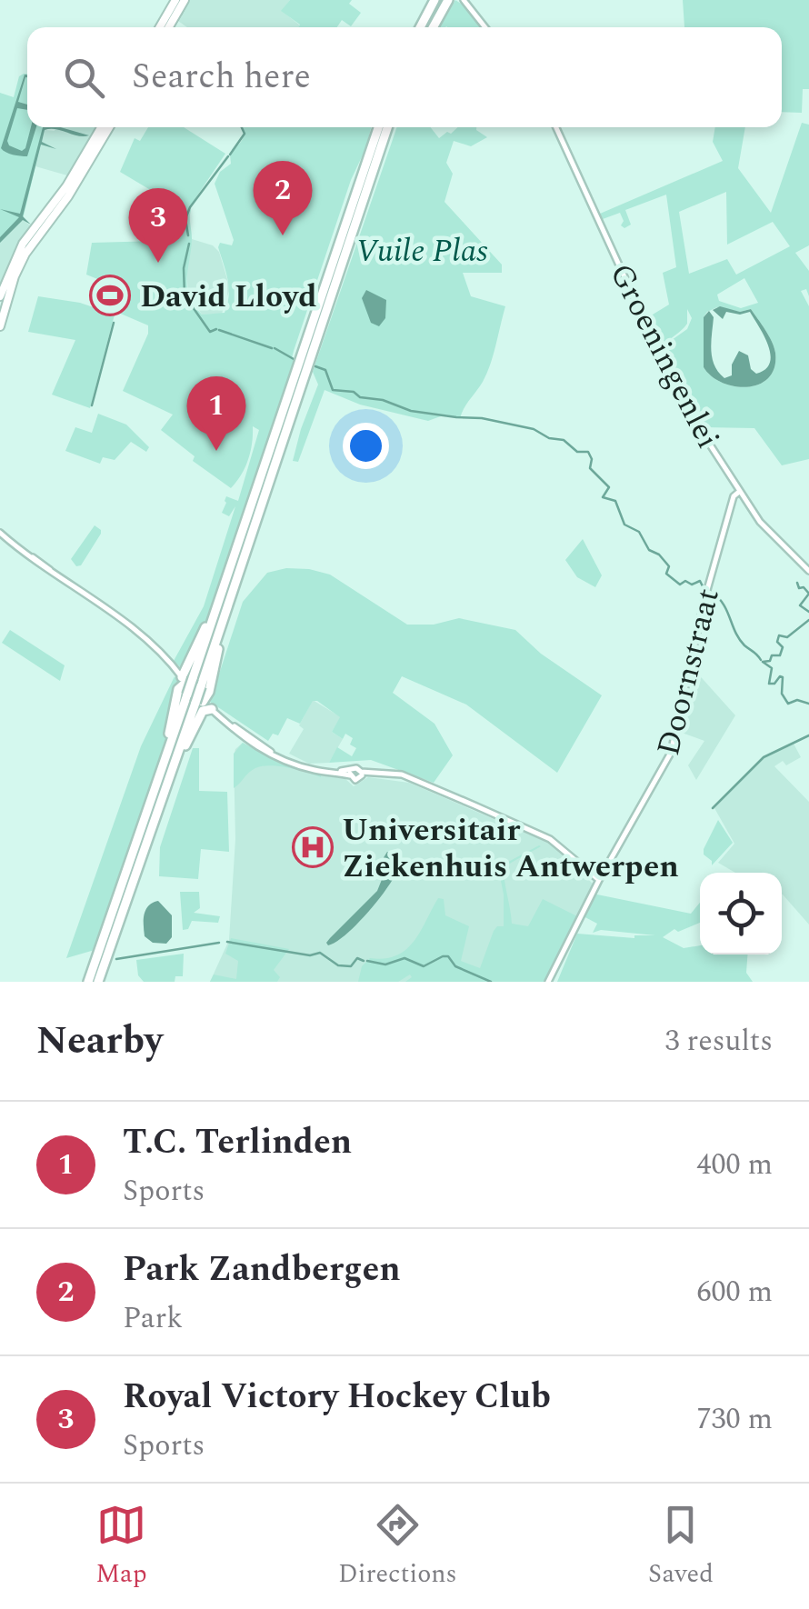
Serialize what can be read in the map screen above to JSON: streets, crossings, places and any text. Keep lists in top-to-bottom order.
{
  "streets": {
    "street": ["Groeningenlei", "Doornstraat"]
  },
  "crossings": [
    ["Groeningenlei", "Doornstraat"]
  ],
  "parks": ["Vuile Plas"],
  "places": {
    "sports": ["David Lloyd"],
    "hospital": ["Universitair Ziekenhuis Antwerpen"]
  },
  "page": {
    "search": "Search here",
    "pins": ["2", "3", "1"],
    "heading": ["Nearby", "3 results"],
    "list": [
      {
        "mark": "1",
        "name": "T.C. Terlinden",
        "note": "Sports",
        "value": "400 m"
      },
      {
        "mark": "2",
        "name": "Park Zandbergen",
        "note": "Park",
        "value": "600 m"
      },
      {
        "mark": "3",
        "name": "Royal Victory Hockey Club",
        "note": "Sports",
        "value": "730 m"
      }
    ],
    "nav": ["Map", "Directions", "Saved"]
  }
}
